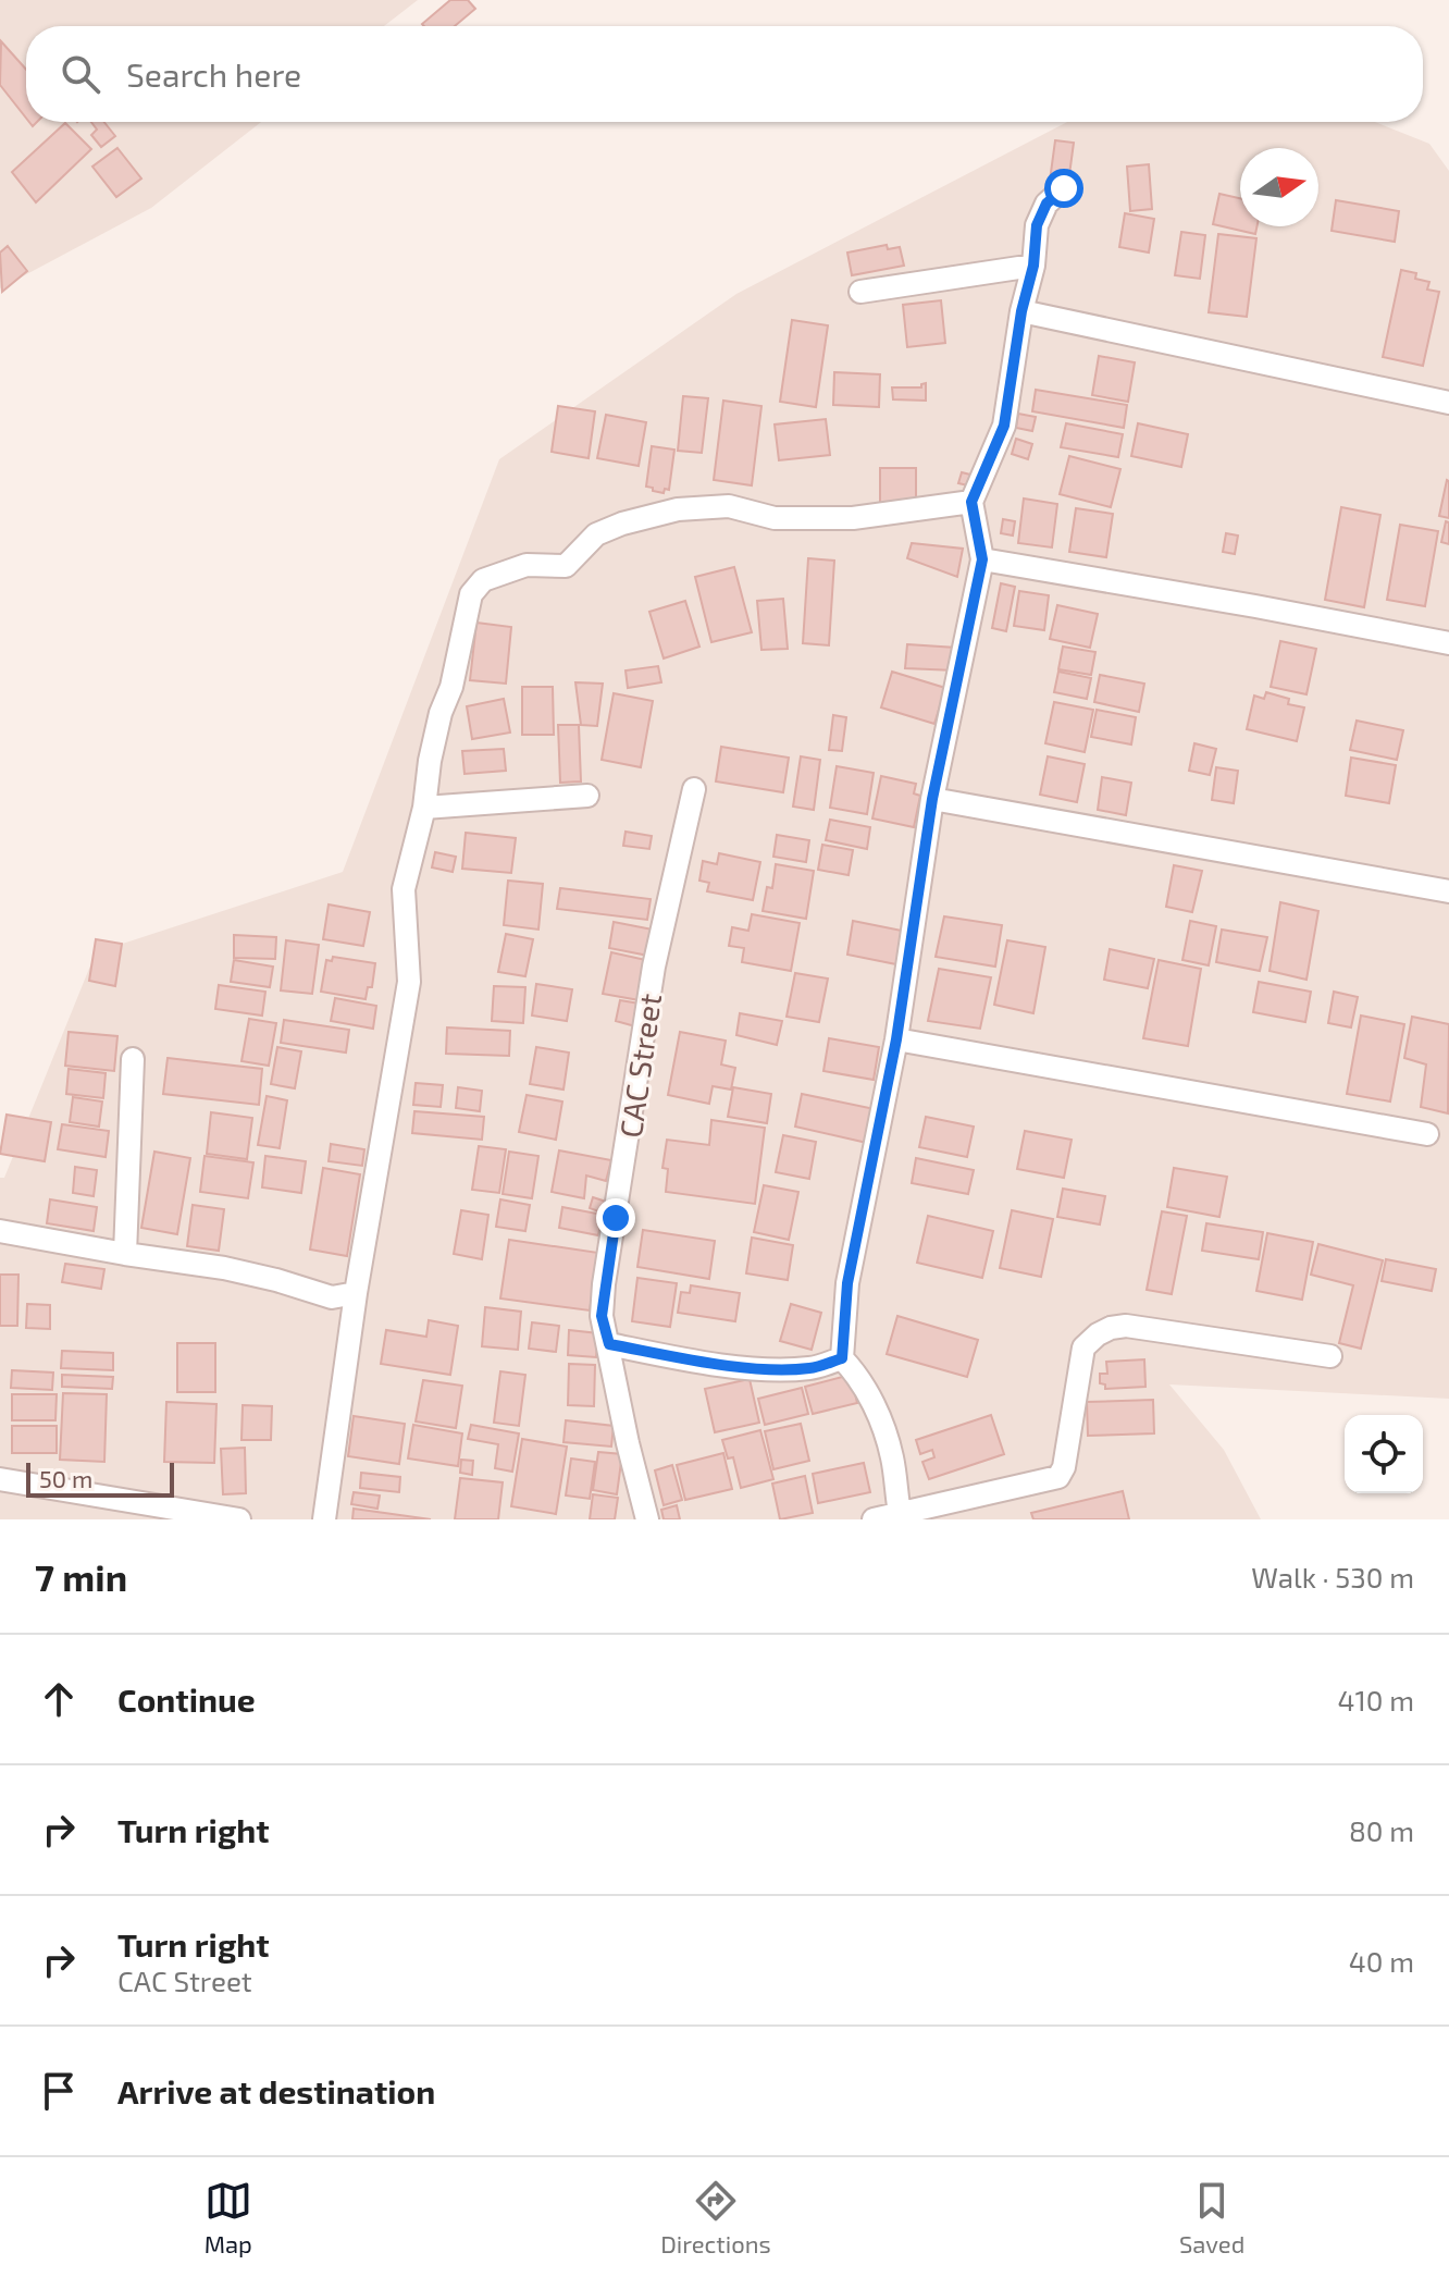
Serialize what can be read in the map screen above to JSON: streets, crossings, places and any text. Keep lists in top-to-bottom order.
{
  "streets": {
    "street": ["CAC Street"]
  },
  "scale_bar": "50 m",
  "north": "right",
  "page": {
    "search": "Search here",
    "scale": "50 m",
    "heading": ["7 min", "Walk · 530 m"],
    "list": [
      ["Continue", "410 m"],
      ["Turn right", "80 m"],
      ["Turn right", "CAC Street", "40 m"],
      "Arrive at destination"
    ],
    "nav": ["Map", "Directions", "Saved"]
  }
}
